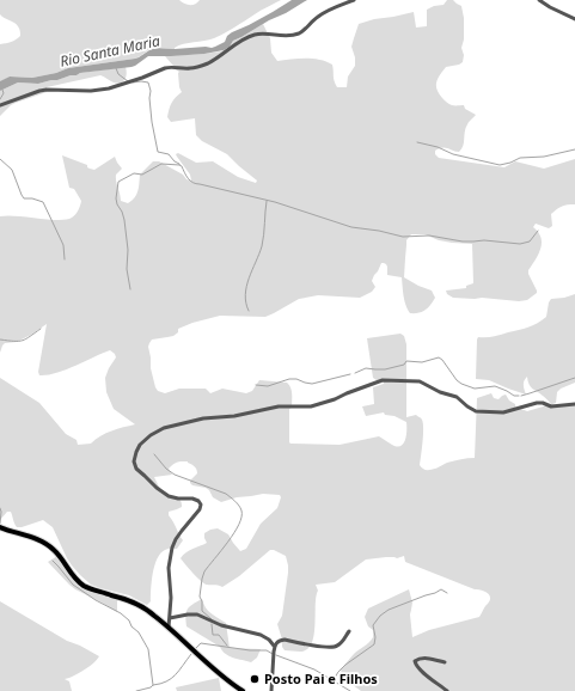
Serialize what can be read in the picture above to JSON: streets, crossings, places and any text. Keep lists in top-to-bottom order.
{
  "water": ["Rio Santa Maria"],
  "places": ["Posto Pai e Filhos"]
}
